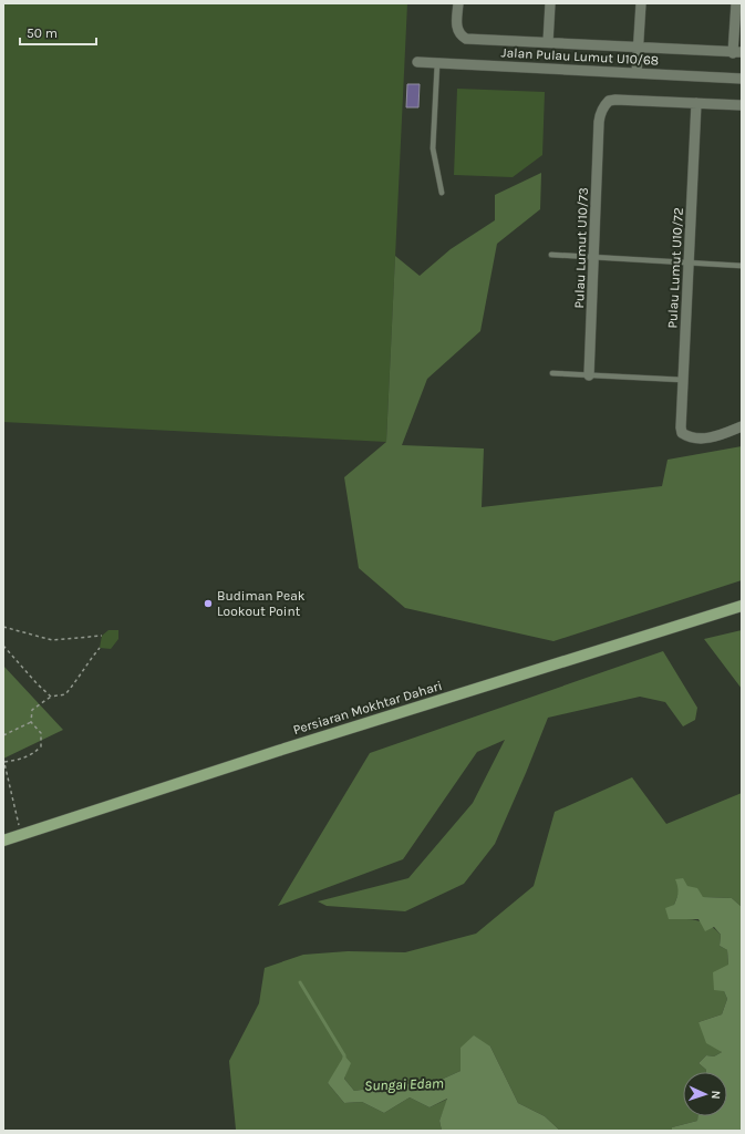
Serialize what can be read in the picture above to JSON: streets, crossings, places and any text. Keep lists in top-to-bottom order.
{
  "streets": {
    "main road": ["Persiaran Mokhtar Dahari"],
    "street": ["Jalan Pulau Lumut U10/68", "Pulau Lumut U10/73", "Pulau Lumut U10/72"]
  },
  "crossings": [
    ["Pulau Lumut U10/73", "Pulau Lumut U10/72"]
  ],
  "water": ["Sungai Edam"],
  "places": ["Budiman Peak Lookout Point"],
  "scale_bar": "50 m",
  "north": "right"
}
